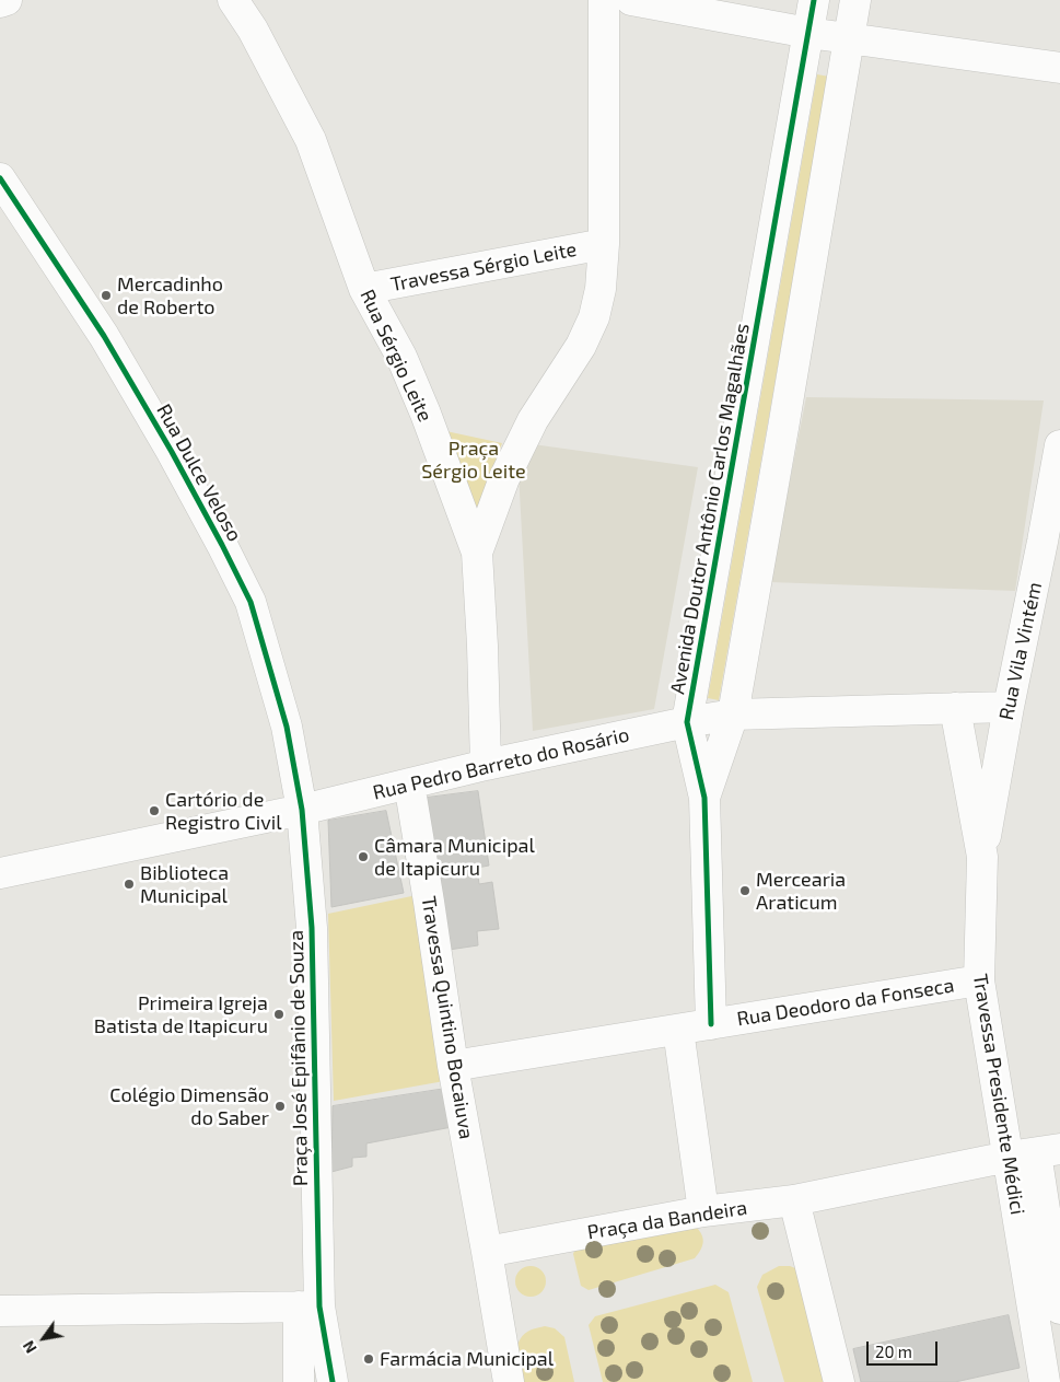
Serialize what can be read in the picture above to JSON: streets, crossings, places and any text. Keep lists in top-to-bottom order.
{
  "streets": {
    "street": [
      "Travessa Sérgio Leite",
      "Rua Sérgio Leite",
      "Rua Dulce Veloso",
      "Avenida Doutor Antônio Carlos Magalhães",
      "Rua Vila Vintém",
      "Rua Pedro Barreto do Rosário",
      "Rua Deodoro da Fonseca",
      "Travessa Quintino Bocaiuva",
      "Praça José Epifânio de Souza",
      "Travessa Presidente Médici",
      "Praça da Bandeira"
    ]
  },
  "crossings": [
    ["Travessa Sérgio Leite", "Rua Sérgio Leite"],
    ["Rua Sérgio Leite", "Rua Pedro Barreto do Rosário"],
    ["Rua Dulce Veloso", "Rua Pedro Barreto do Rosário"],
    ["Rua Dulce Veloso", "Praça José Epifânio de Souza"],
    ["Avenida Doutor Antônio Carlos Magalhães", "Rua Pedro Barreto do Rosário"],
    ["Avenida Doutor Antônio Carlos Magalhães", "Rua Deodoro da Fonseca"],
    ["Rua Vila Vintém", "Rua Pedro Barreto do Rosário"],
    ["Rua Vila Vintém", "Travessa Presidente Médici"],
    ["Rua Pedro Barreto do Rosário", "Travessa Quintino Bocaiuva"],
    ["Rua Pedro Barreto do Rosário", "Praça José Epifânio de Souza"],
    ["Rua Pedro Barreto do Rosário", "Travessa Presidente Médici"],
    ["Rua Deodoro da Fonseca", "Travessa Quintino Bocaiuva"],
    ["Rua Deodoro da Fonseca", "Travessa Presidente Médici"],
    ["Travessa Quintino Bocaiuva", "Praça da Bandeira"],
    ["Travessa Presidente Médici", "Praça da Bandeira"]
  ],
  "parks": ["Praça Sérgio Leite"],
  "places": [
    "Mercadinho de Roberto",
    "Cartório de Registro Civil",
    "Câmara Municipal de Itapicuru",
    "Biblioteca Municipal",
    "Mercearia Araticum",
    "Primeira Igreja Batista de Itapicuru",
    "Colégio Dimensão do Saber",
    "Farmácia Municipal"
  ],
  "scale_bar": "20 m",
  "north": "bottom left"
}
